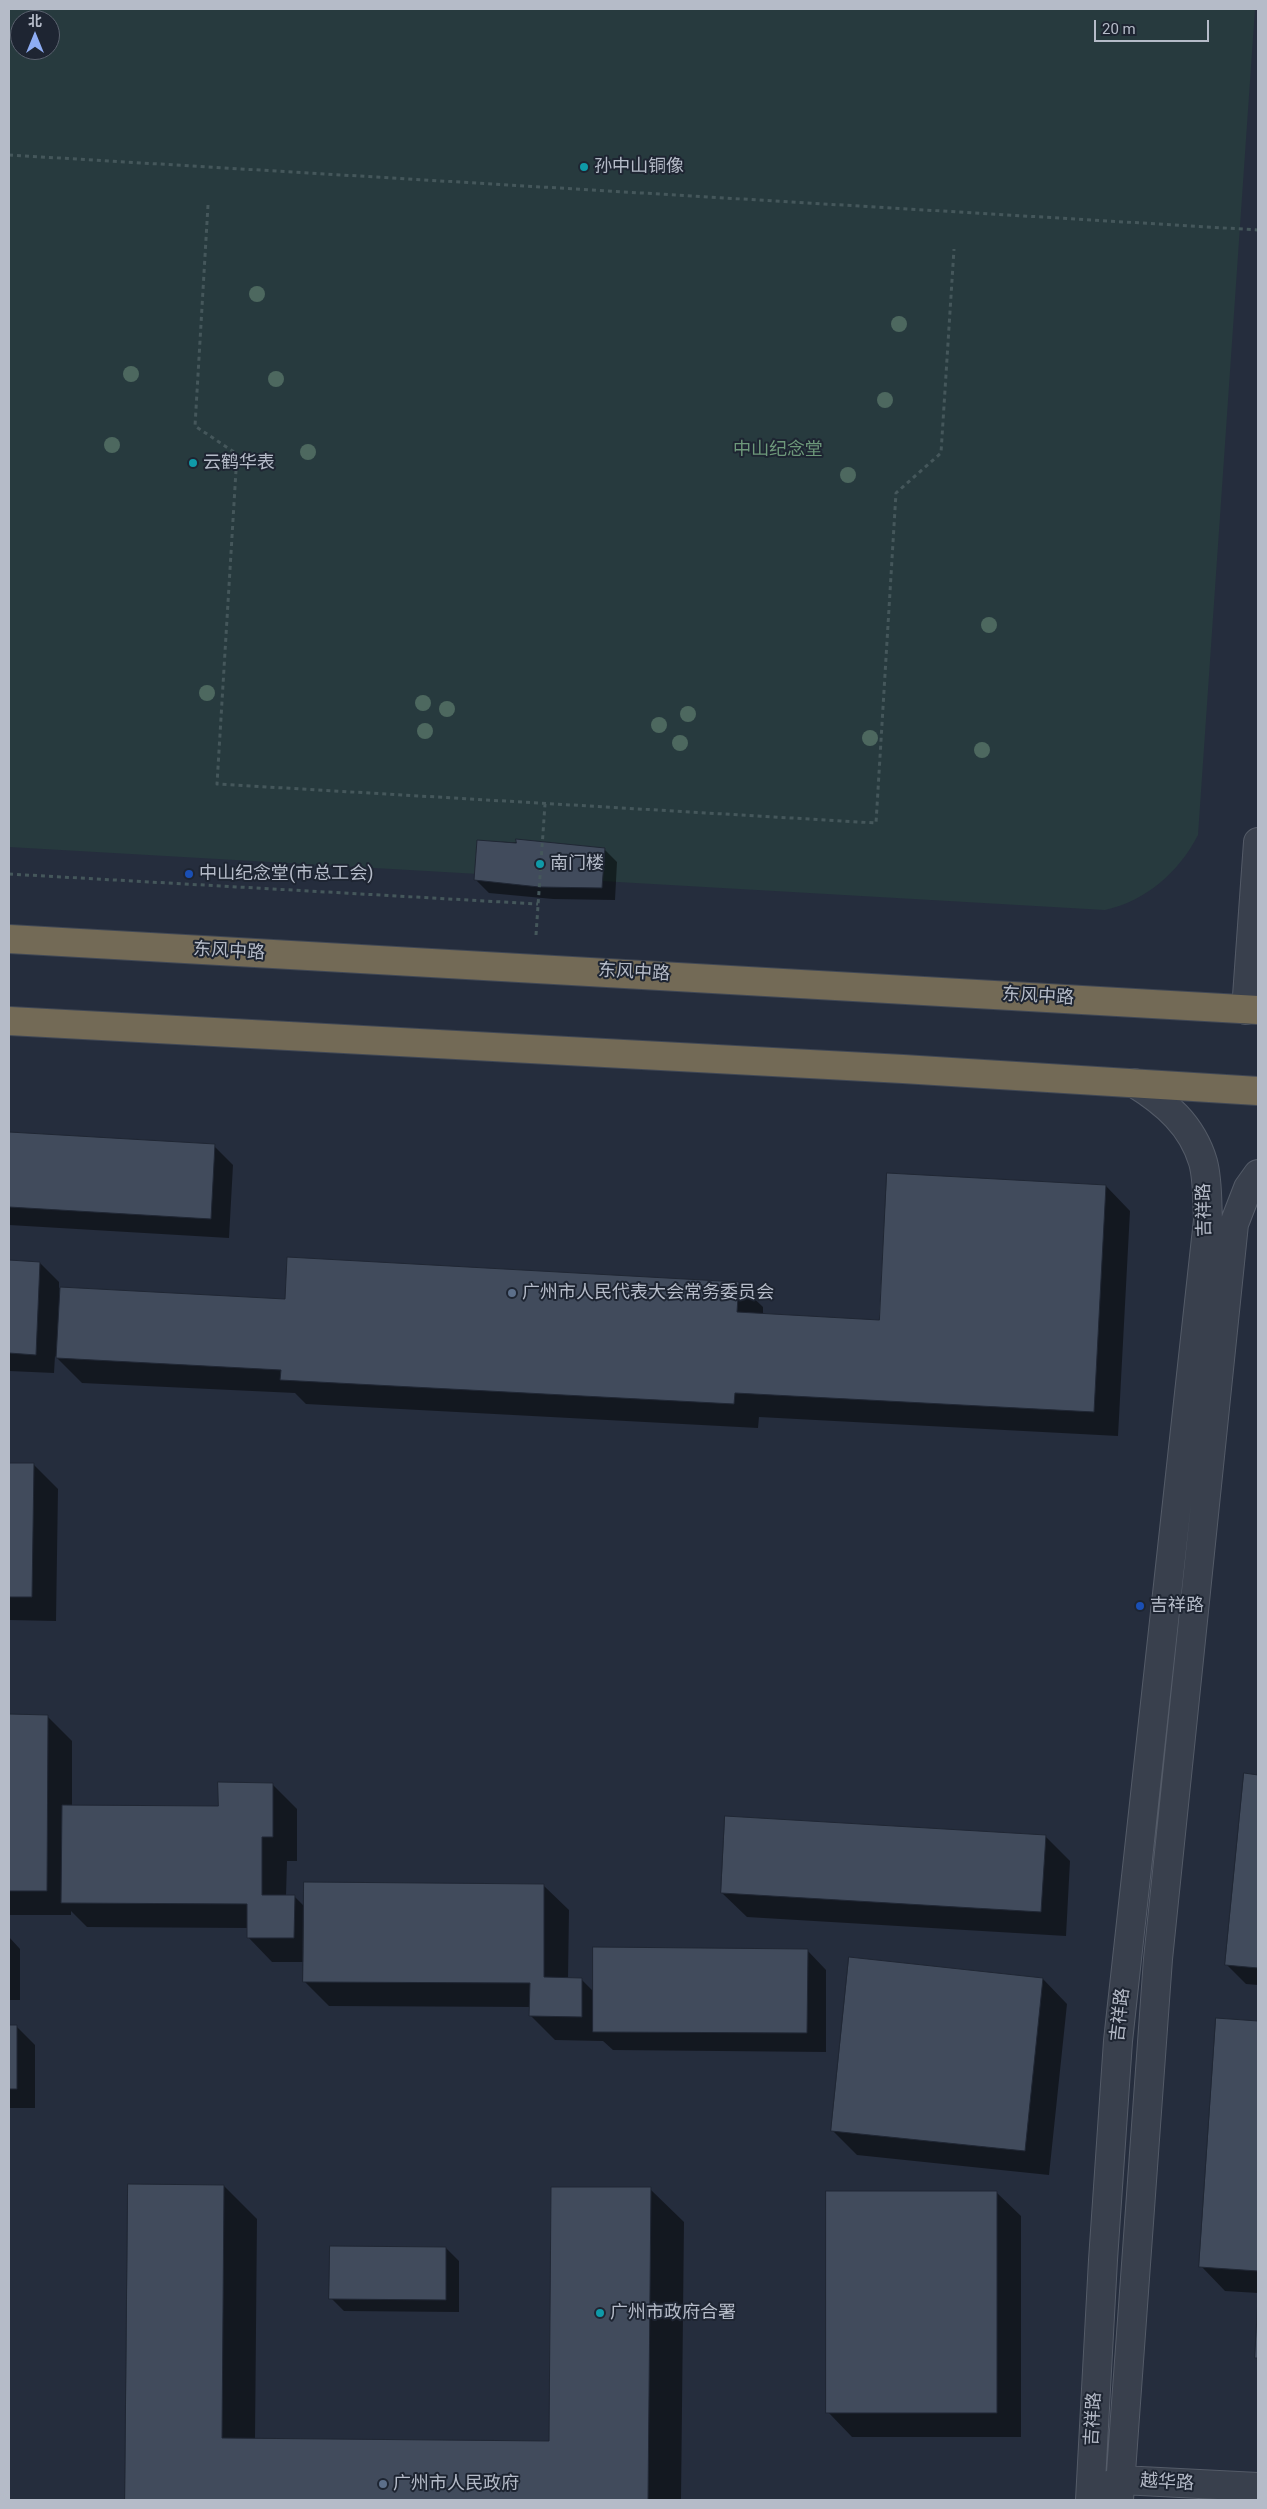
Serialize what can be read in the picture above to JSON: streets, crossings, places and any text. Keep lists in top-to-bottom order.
{
  "streets": {
    "highway": ["东风中路"],
    "street": ["吉祥路", "越华路"]
  },
  "crossings": [
    ["吉祥路", "越华路"]
  ],
  "parks": ["中山纪念堂"],
  "places": [
    "孙中山铜像",
    "云鹤华表",
    "南门楼",
    "中山纪念堂(市总工会)",
    "广州市人民代表大会常务委员会",
    "吉祥路",
    "广州市政府合署",
    "广州市人民政府"
  ],
  "scale_bar": "20 m",
  "north": "top"
}
